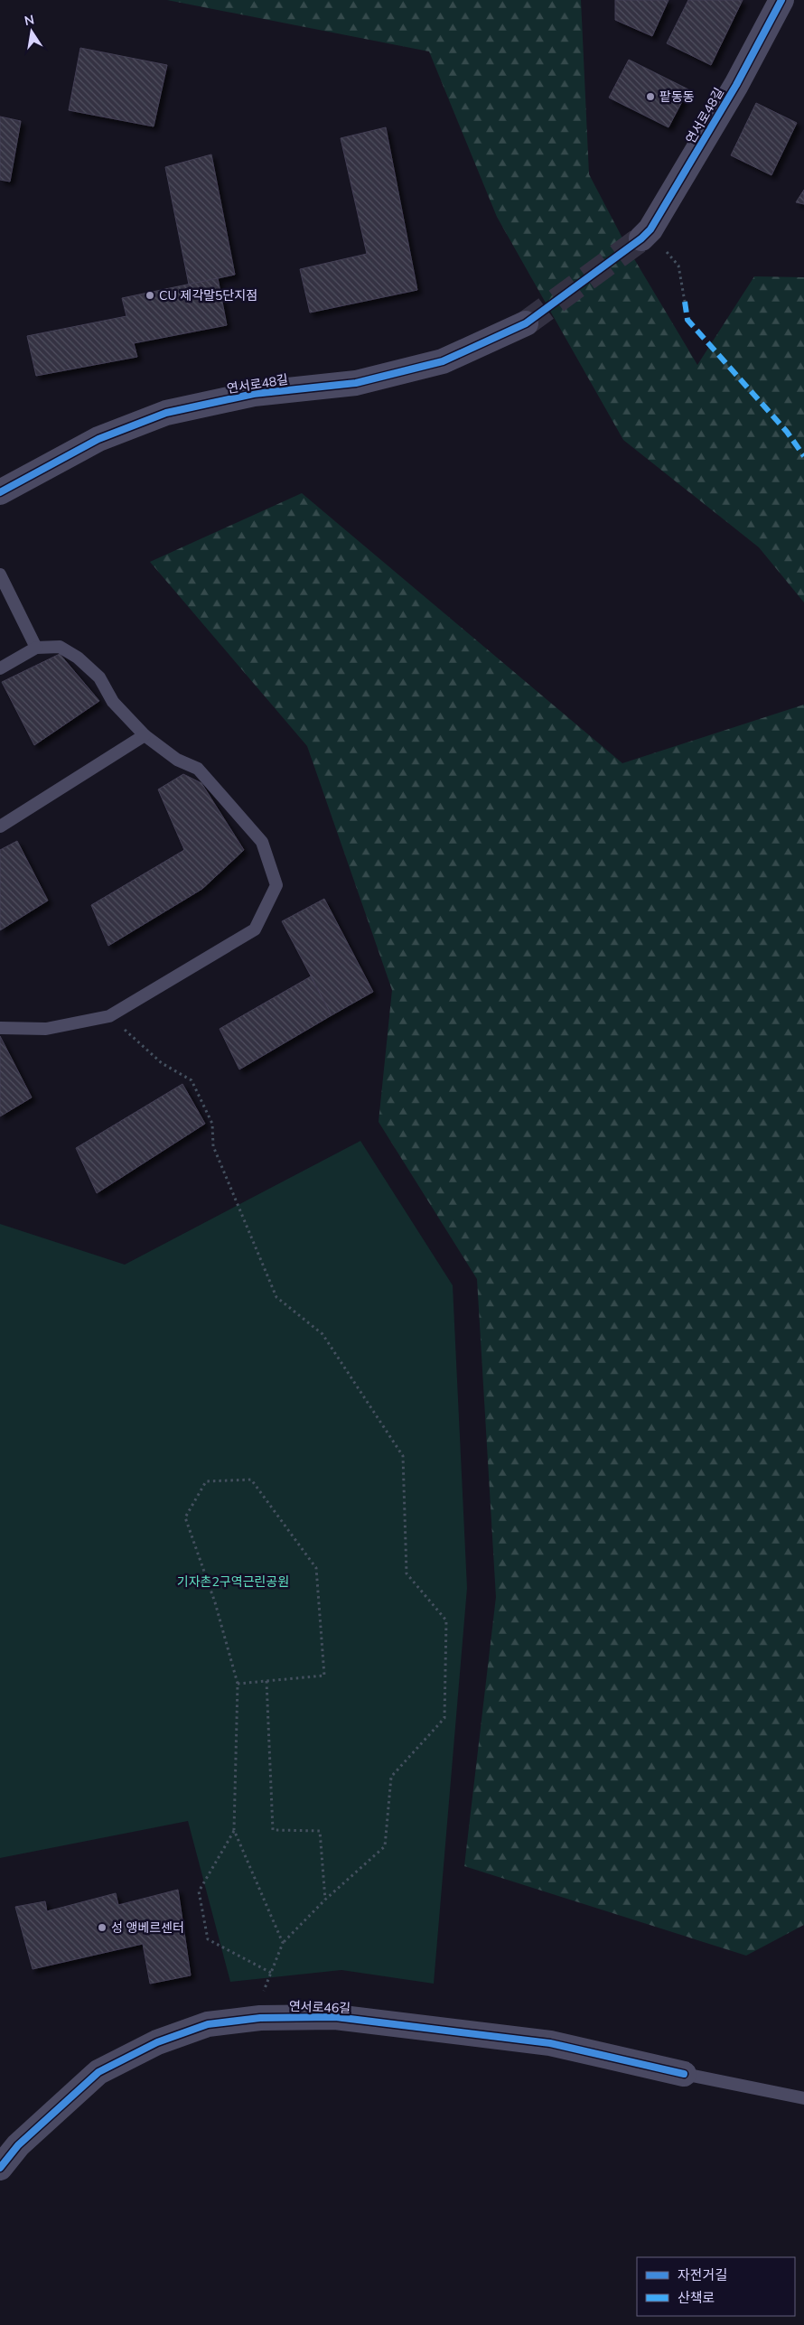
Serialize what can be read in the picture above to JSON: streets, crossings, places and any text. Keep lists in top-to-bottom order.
{
  "streets": {
    "street": ["연서로48길", "연서로46길"]
  },
  "parks": ["기자촌2구역근린공원"],
  "places": ["팥동동", "CU 제각말5단지점", "성 앵베르센터"],
  "legend": ["자전거길", "산책로"],
  "north": "top"
}
